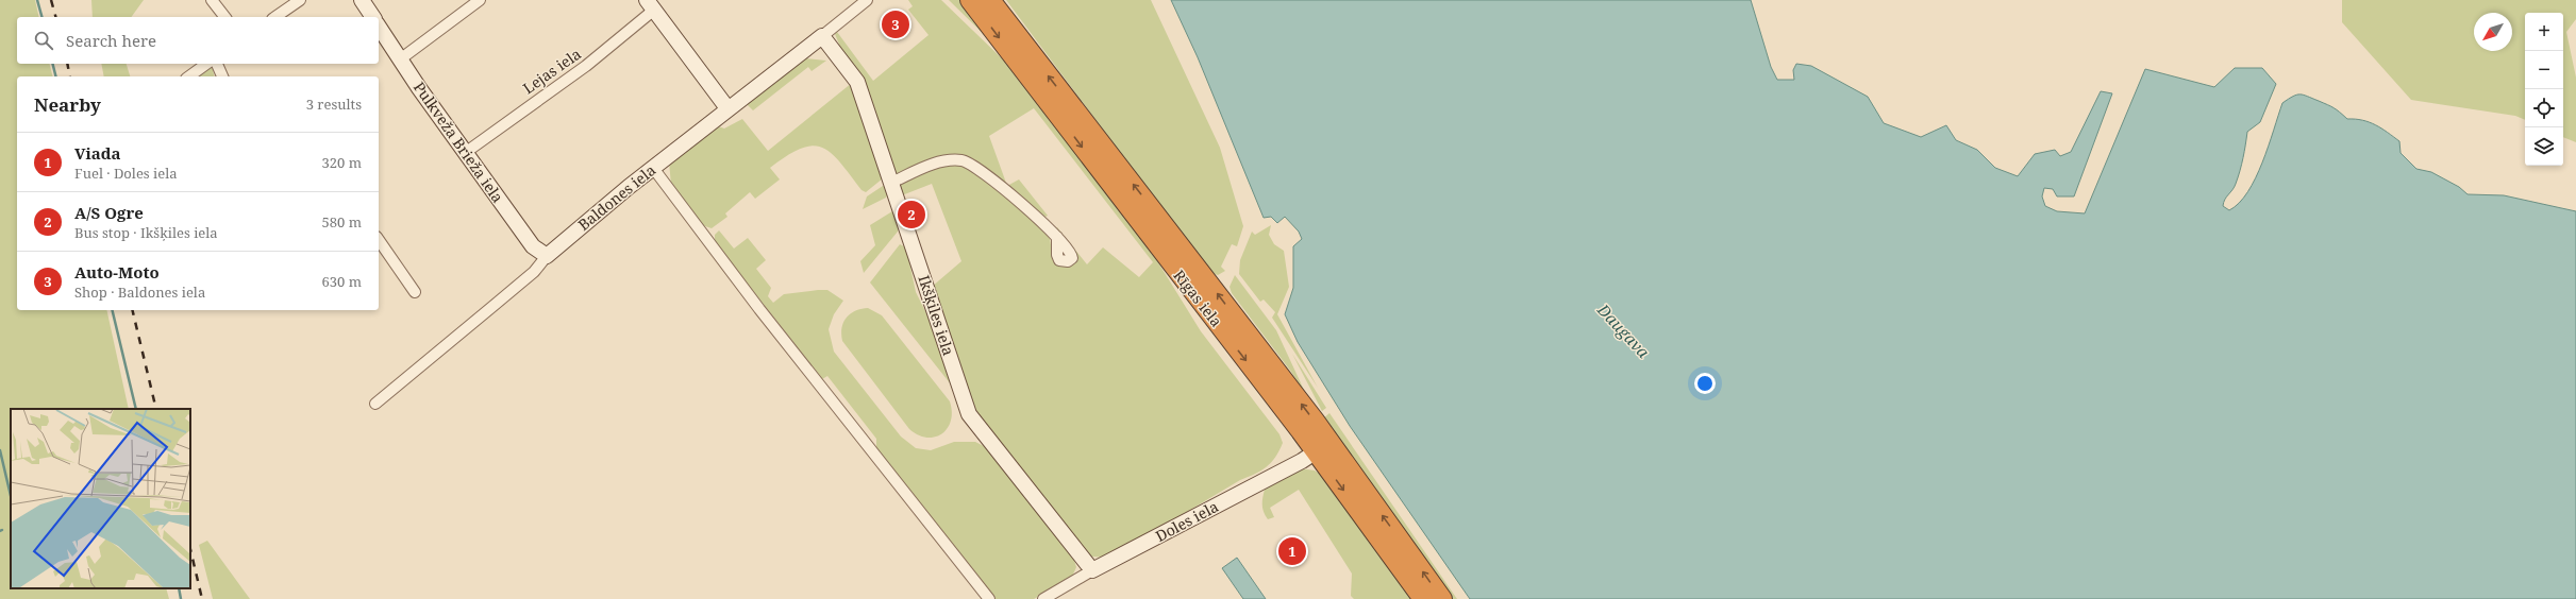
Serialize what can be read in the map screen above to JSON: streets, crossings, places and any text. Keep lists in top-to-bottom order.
{
  "streets": {
    "highway": ["Rīgas iela"],
    "street": [
      "Lejas iela",
      "Pulkveža Brieža iela",
      "Baldones iela",
      "Ikšķiles iela",
      "Doles iela"
    ]
  },
  "crossings": [
    ["Lejas iela", "Pulkveža Brieža iela"],
    ["Pulkveža Brieža iela", "Baldones iela"],
    ["Baldones iela", "Ikšķiles iela"],
    ["Rīgas iela", "Doles iela"],
    ["Ikšķiles iela", "Doles iela"]
  ],
  "water": ["Daugava"],
  "north": "bottom left",
  "page": {
    "pins": ["3", "2", "1"],
    "map_buttons": ["+", "−"],
    "search": "Search here",
    "heading": ["Nearby", "3 results"],
    "list": [
      {
        "mark": "1",
        "name": "Viada",
        "note": "Fuel · Doles iela",
        "value": "320 m"
      },
      {
        "mark": "2",
        "name": "A/S Ogre",
        "note": "Bus stop · Ikšķiles iela",
        "value": "580 m"
      },
      {
        "mark": "3",
        "name": "Auto-Moto",
        "note": "Shop · Baldones iela",
        "value": "630 m"
      }
    ]
  }
}
